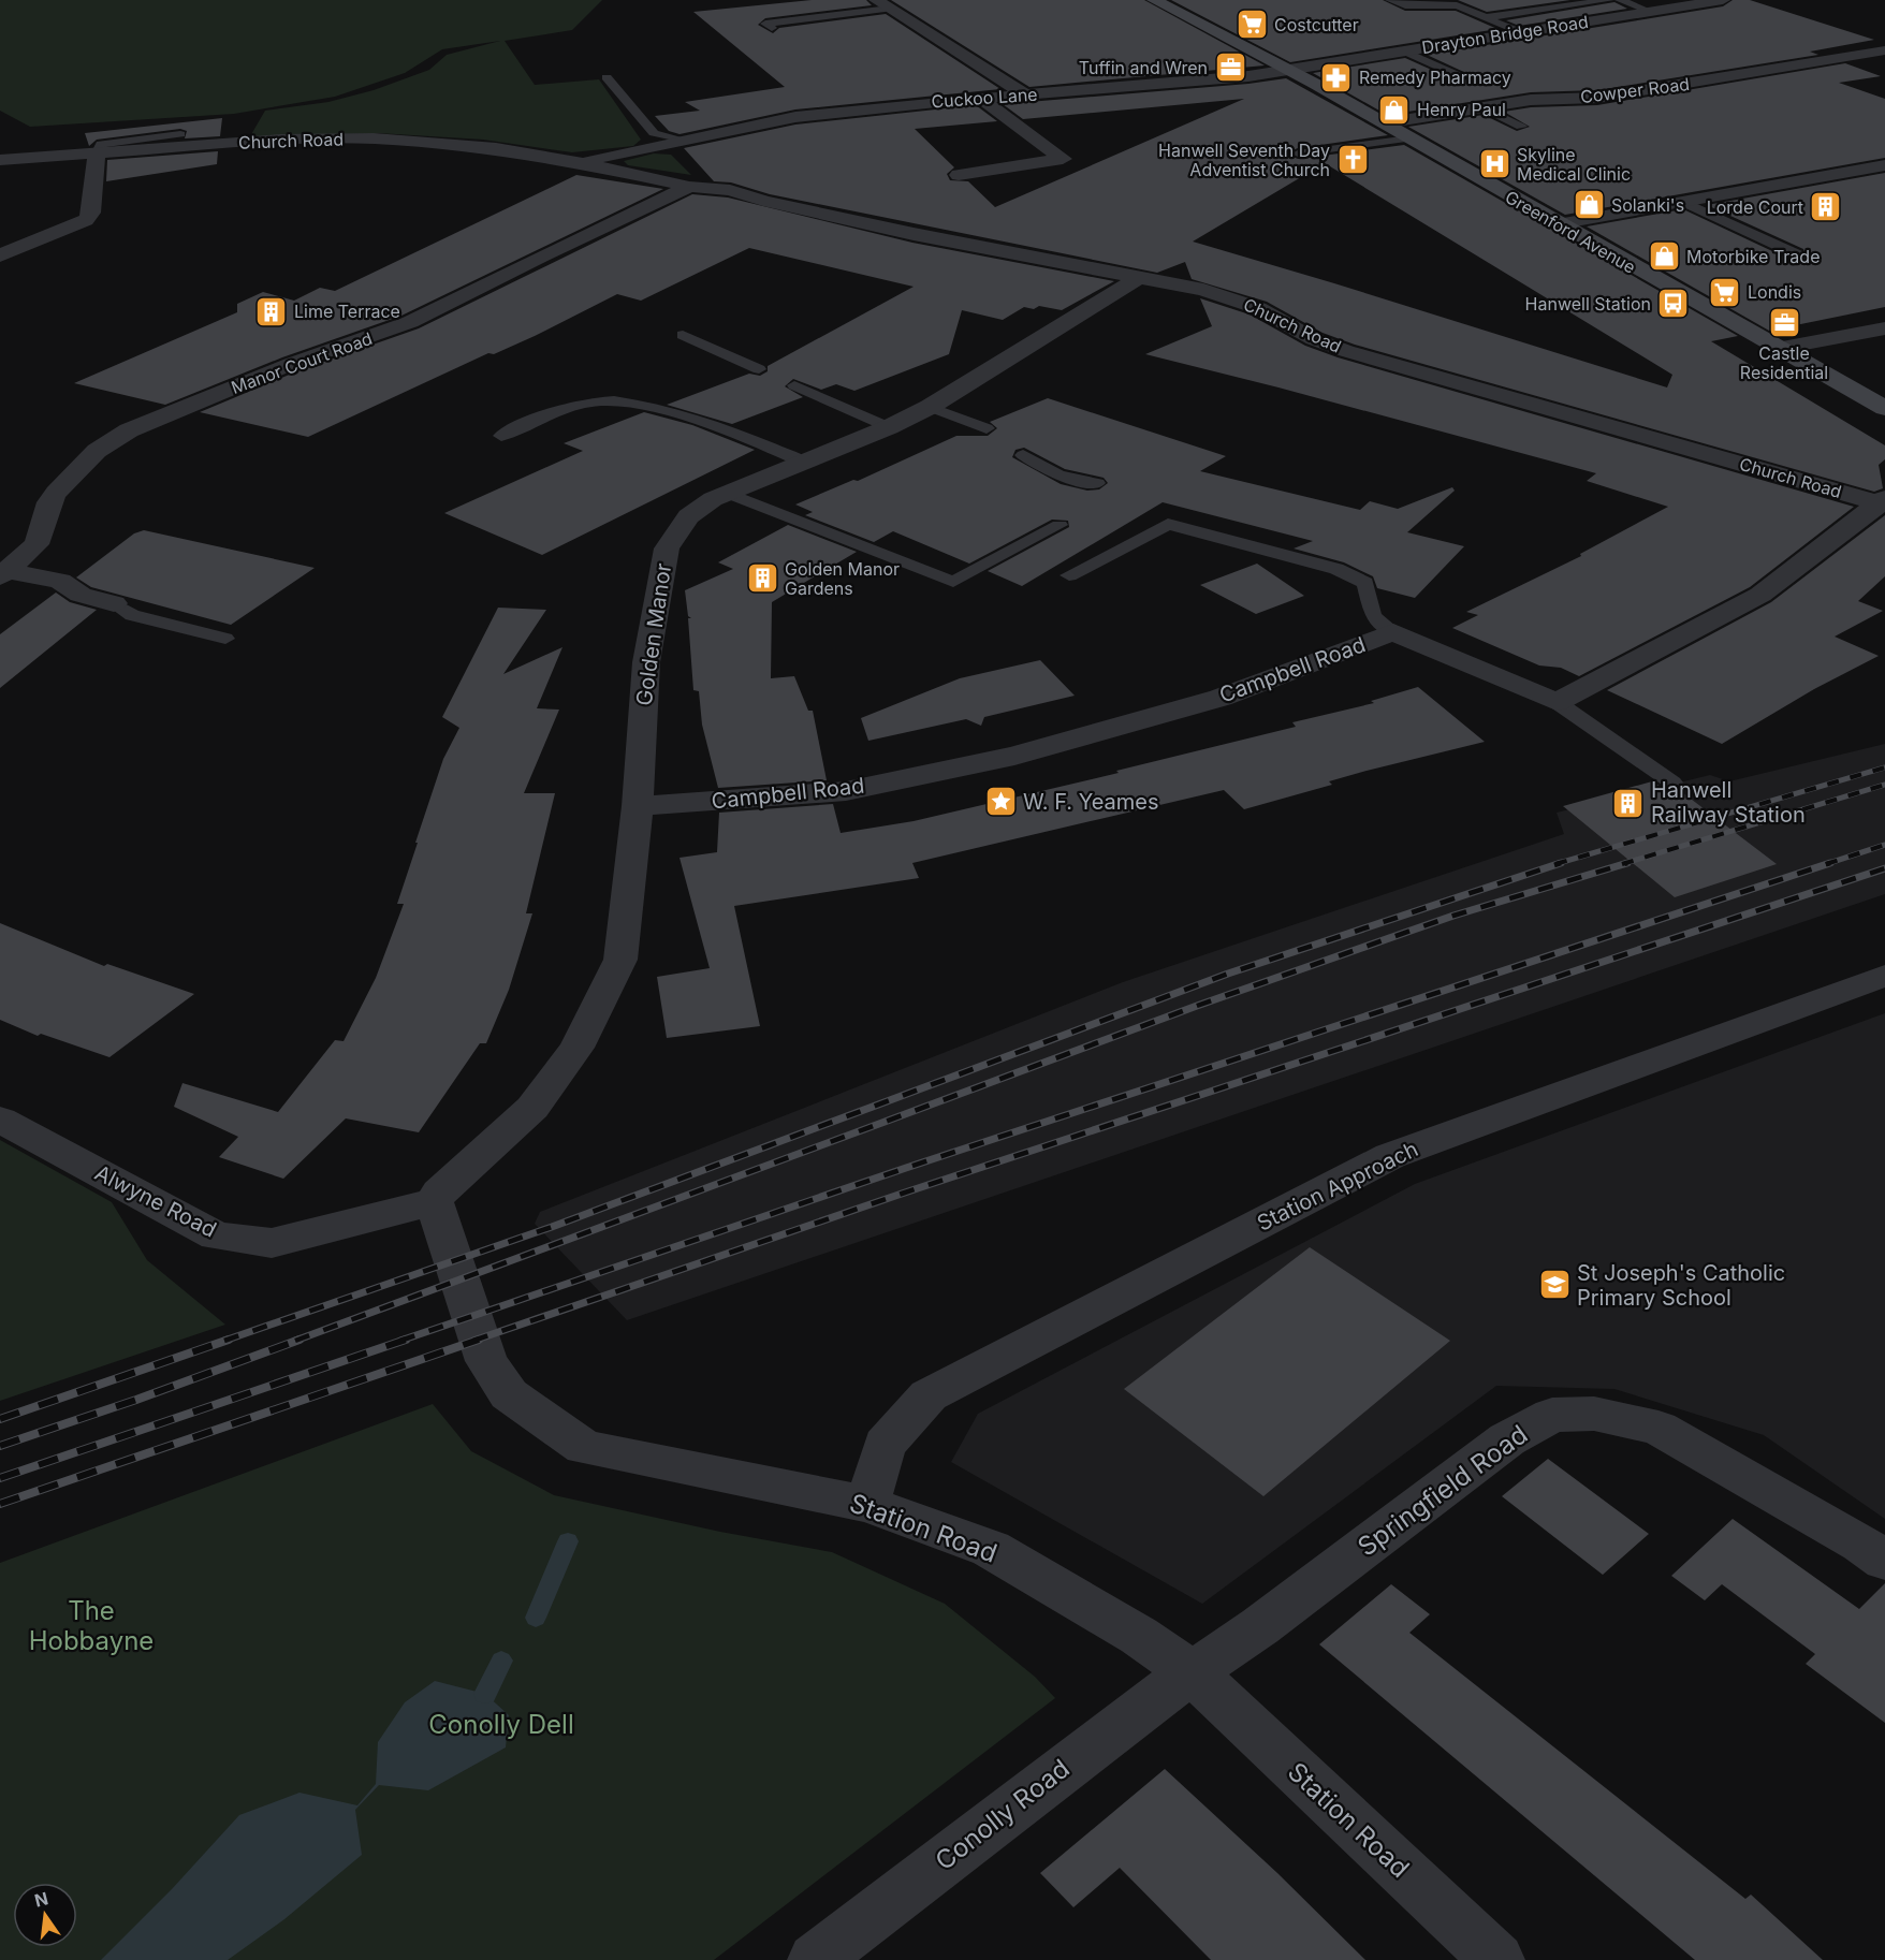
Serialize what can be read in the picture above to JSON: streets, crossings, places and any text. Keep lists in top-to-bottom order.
{
  "streets": {
    "street": [
      "Drayton Bridge Road",
      "Cowper Road",
      "Cuckoo Lane",
      "Church Road",
      "Greenford Avenue",
      "Manor Court Road",
      "Golden Manor",
      "Campbell Road",
      "Station Approach",
      "Alwyne Road",
      "Springfield Road",
      "Station Road",
      "Conolly Road"
    ]
  },
  "crossings": [
    ["Drayton Bridge Road", "Cuckoo Lane"],
    ["Drayton Bridge Road", "Greenford Avenue"],
    ["Cowper Road", "Greenford Avenue"],
    ["Cuckoo Lane", "Church Road"],
    ["Cuckoo Lane", "Greenford Avenue"],
    ["Church Road", "Manor Court Road"],
    ["Church Road", "Golden Manor"],
    ["Golden Manor", "Campbell Road"],
    ["Golden Manor", "Alwyne Road"],
    ["Golden Manor", "Station Road"],
    ["Station Approach", "Station Road"],
    ["Alwyne Road", "Station Road"],
    ["Springfield Road", "Station Road"],
    ["Springfield Road", "Conolly Road"],
    ["Station Road", "Conolly Road"]
  ],
  "parks": ["The Hobbayne", "Conolly Dell"],
  "places": {
    "supermarket": ["Costcutter", "Londis"],
    "office": ["Tuffin and Wren", "Castle Residential"],
    "pharmacy": ["Remedy Pharmacy"],
    "shop": ["Henry Paul", "Solanki's", "Motorbike Trade"],
    "church": ["Hanwell Seventh Day Adventist Church"],
    "hospital": ["Skyline Medical Clinic"],
    "building": [
      "Lorde Court",
      "Lime Terrace",
      "Golden Manor Gardens",
      "Hanwell Railway Station"
    ],
    "bus stop": ["Hanwell Station"],
    "place": ["W. F. Yeames"],
    "school or university": ["St Joseph's Catholic Primary School"]
  },
  "north": "top"
}
